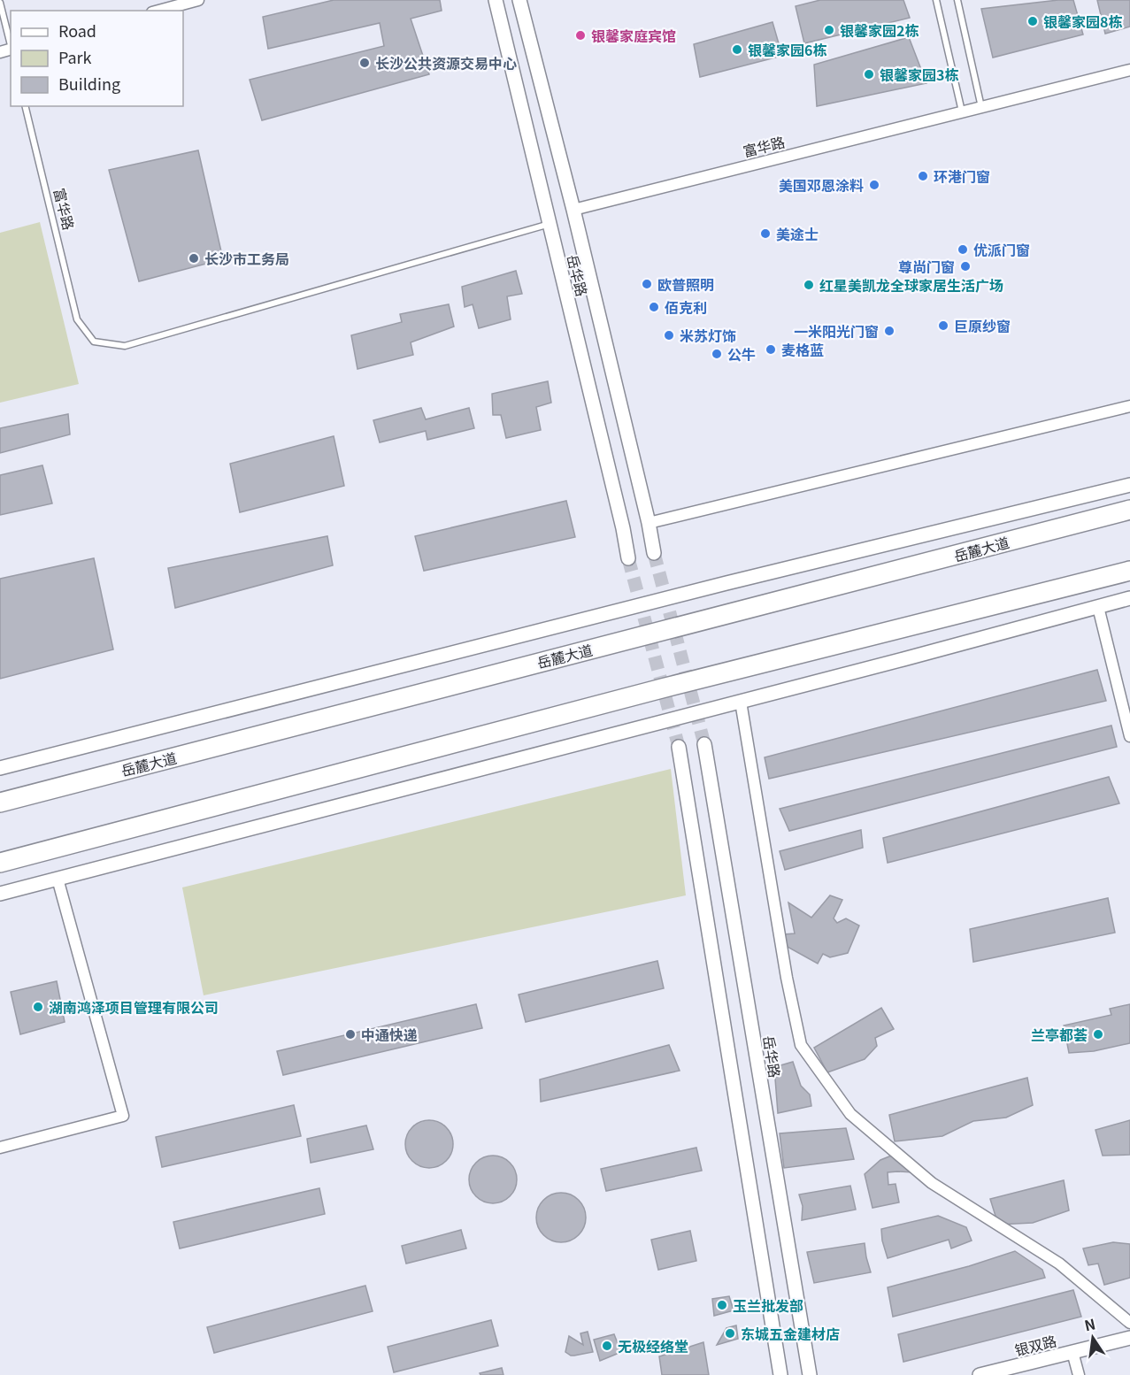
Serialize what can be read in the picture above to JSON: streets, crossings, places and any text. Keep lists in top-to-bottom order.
{
  "streets": {
    "highway": ["岳麓大道"],
    "street": ["富华路", "岳华路", "银双路"]
  },
  "crossings": [
    ["富华路", "岳华路"]
  ],
  "places": [
    "银馨家园8栋",
    "银馨家园2栋",
    "银馨家庭宾馆",
    "银馨家园6栋",
    "长沙公共资源交易中心",
    "银馨家园3栋",
    "环港门窗",
    "美国邓恩涂料",
    "美途士",
    "优派门窗",
    "长沙市工务局",
    "尊尚门窗",
    "欧普照明",
    "红星美凯龙全球家居生活广场",
    "佰克利",
    "巨原纱窗",
    "一米阳光门窗",
    "米苏灯饰",
    "麦格蓝",
    "公牛",
    "湖南鸿泽项目管理有限公司",
    "中通快递",
    "兰亭都荟",
    "玉兰批发部",
    "东城五金建材店",
    "无极经络堂"
  ],
  "legend": ["Road", "Park", "Building"],
  "north": "top"
}
